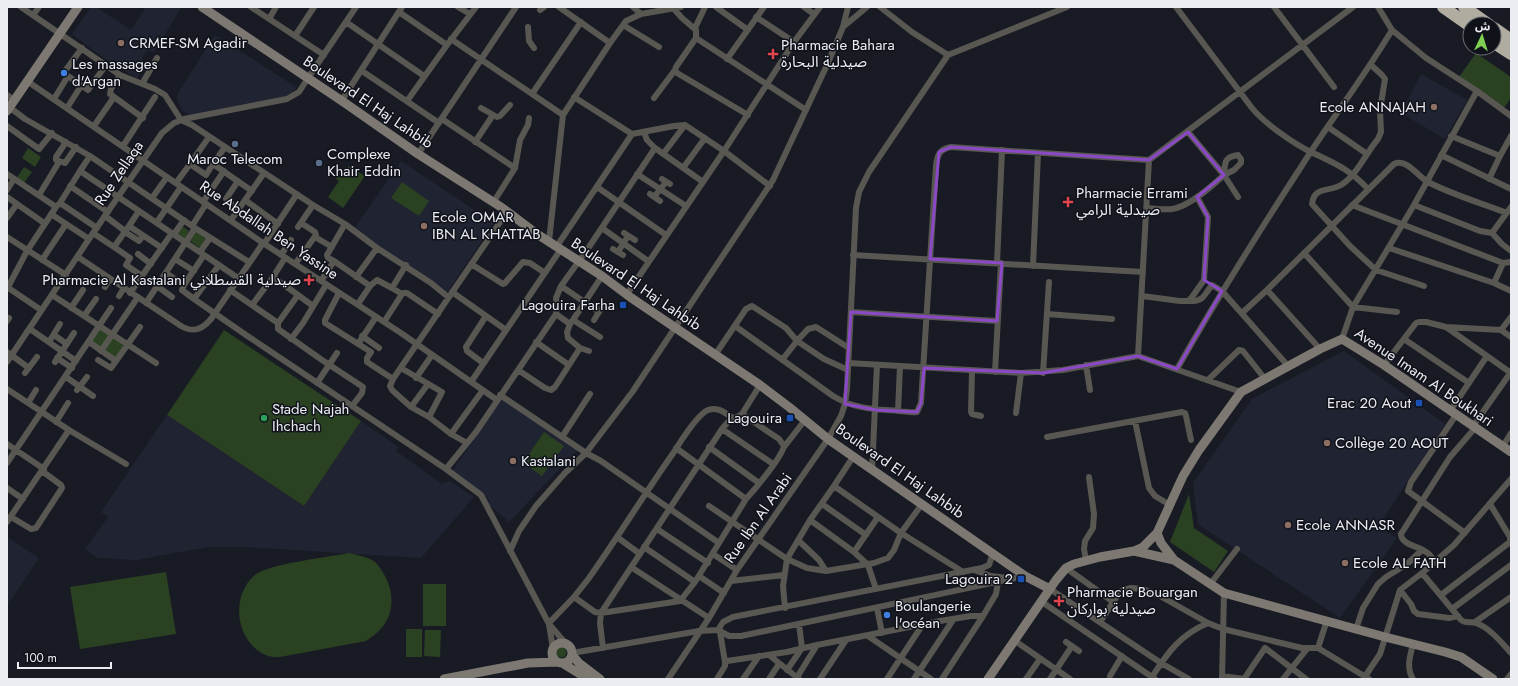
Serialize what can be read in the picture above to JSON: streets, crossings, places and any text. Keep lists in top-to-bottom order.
{
  "streets": {
    "street": [
      "Boulevard El Haj Lahbib",
      "Rue Zellaqa",
      "Rue Abdallah Ben Yassine",
      "Avenue Imam Al Boukhari",
      "Rue Ibn Al Arabi"
    ]
  },
  "crossings": [
    ["Boulevard El Haj Lahbib", "Rue Zellaqa"],
    ["Boulevard El Haj Lahbib", "Rue Ibn Al Arabi"],
    ["Rue Zellaqa", "Rue Abdallah Ben Yassine"]
  ],
  "places": {
    "other": [
      "CRMEF-SM Agadir",
      "Les massages d'Argan",
      "Ecole ANNAJAH",
      "Maroc Telecom",
      "Complexe Khair Eddin",
      "Ecole OMAR IBN AL KHATTAB",
      "Stade Najah Ihchach",
      "Collège 20 AOUT",
      "Kastalani",
      "Ecole ANNASR",
      "Ecole AL FATH",
      "Boulangerie l'océan"
    ],
    "health": [
      "Pharmacie Bahara صيدلية البحارة",
      "Pharmacie Errami صيدلية الرامي",
      "Pharmacie Al Kastalani صيدلية القسطلاني",
      "Pharmacie Bouargan صيدلية بواركان"
    ],
    "transit": [
      "Lagouira Farha",
      "Erac 20 Aout",
      "Lagouira",
      "Lagouira 2"
    ]
  },
  "scale_bar": "100 m",
  "north": "top"
}
